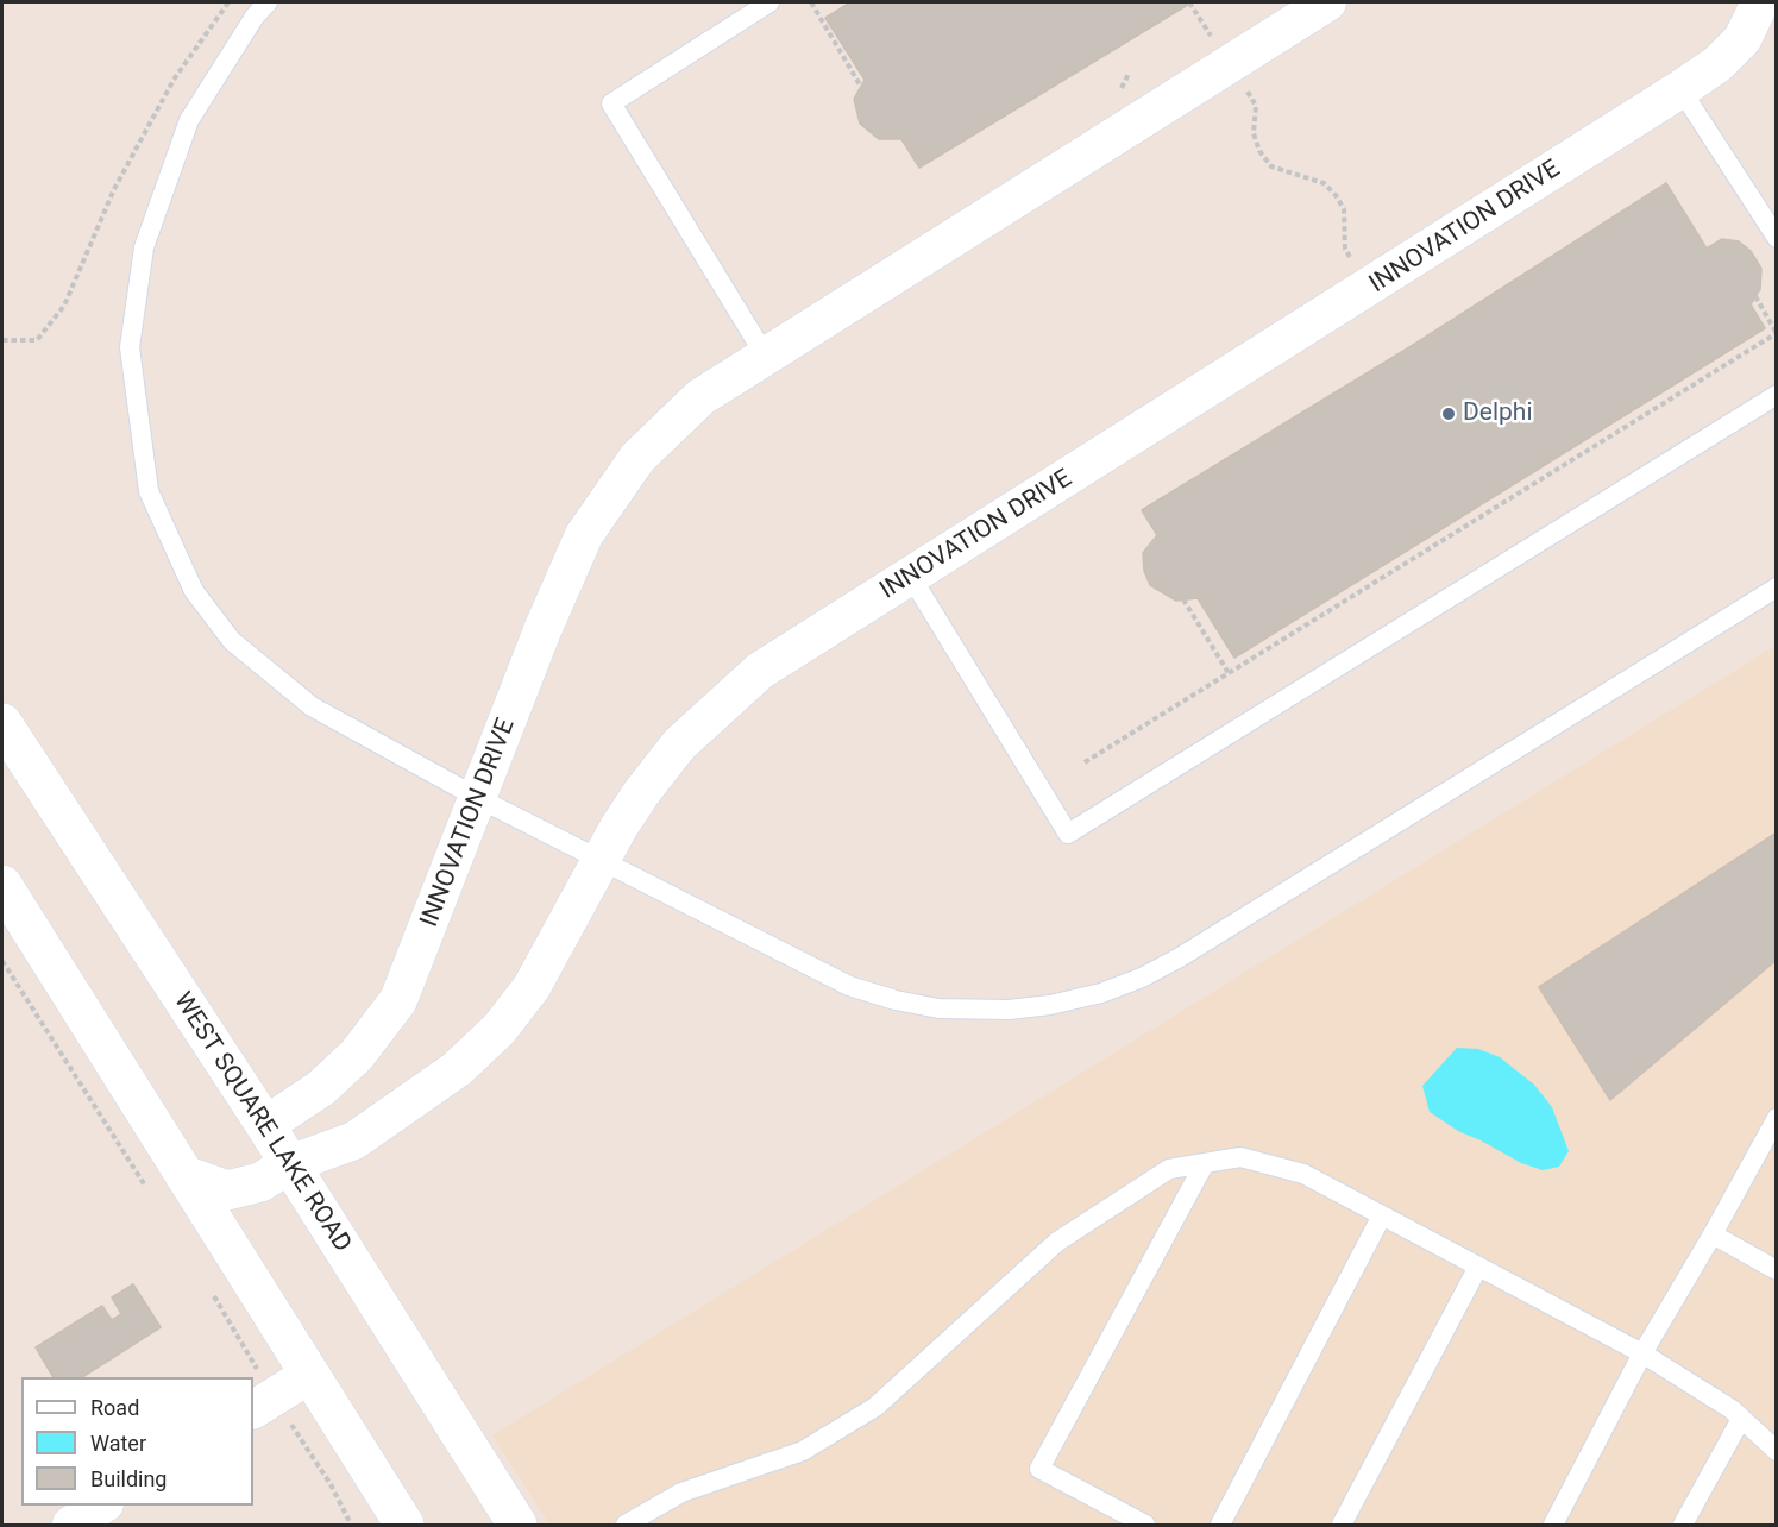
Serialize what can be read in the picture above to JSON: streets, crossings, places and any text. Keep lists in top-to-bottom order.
{
  "streets": {
    "main road": ["WEST SQUARE LAKE ROAD"],
    "street": ["INNOVATION DRIVE"]
  },
  "crossings": [
    ["INNOVATION DRIVE", "WEST SQUARE LAKE ROAD"]
  ],
  "places": ["Delphi"],
  "legend": ["Road", "Water", "Building"]
}
